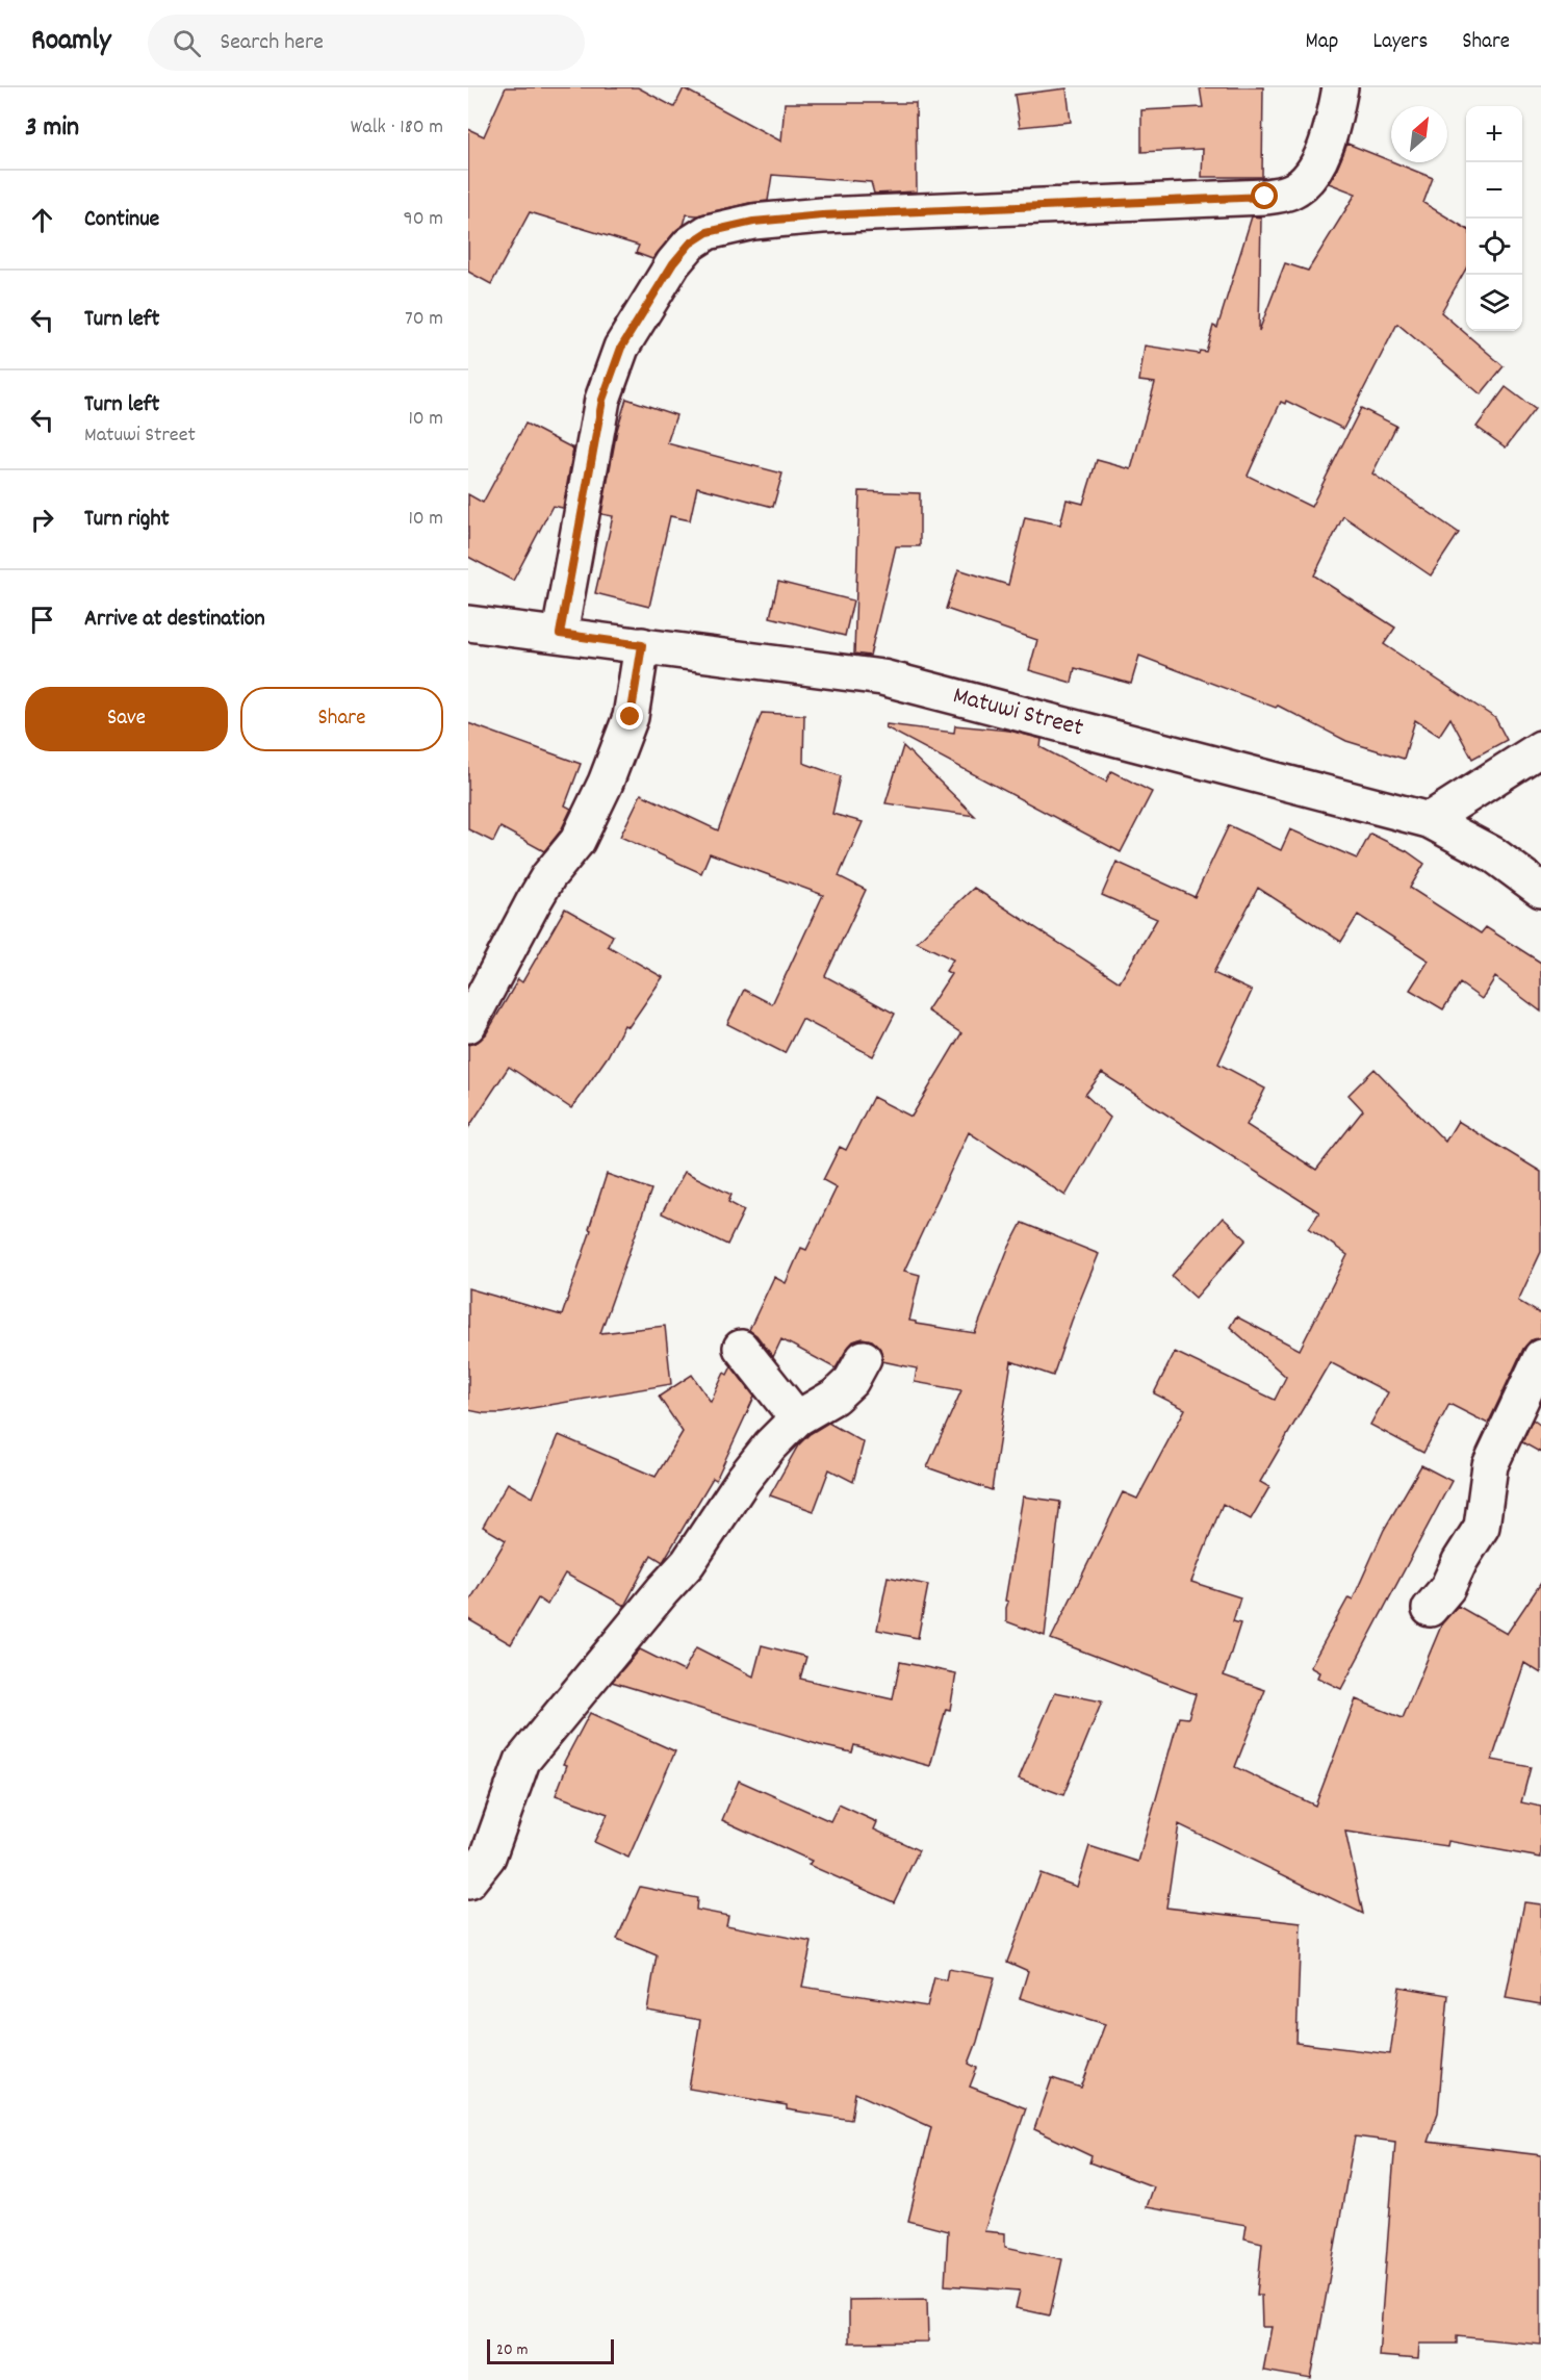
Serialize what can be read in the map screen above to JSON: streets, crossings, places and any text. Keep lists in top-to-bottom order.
{
  "streets": {
    "street": ["Matuwi Street"]
  },
  "scale_bar": "20 m",
  "north": "top right",
  "page": {
    "header": "Roamly",
    "search": "Search here",
    "nav": ["Map", "Layers", "Share"],
    "heading": ["3 min", "Walk · 180 m"],
    "map_buttons": ["+", "−"],
    "list": [
      ["Continue", "90 m"],
      ["Turn left", "70 m"],
      ["Turn left", "Matuwi Street", "10 m"],
      ["Turn right", "10 m"],
      "Arrive at destination"
    ],
    "buttons": ["Save", "Share"],
    "scale": "20 m"
  }
}
